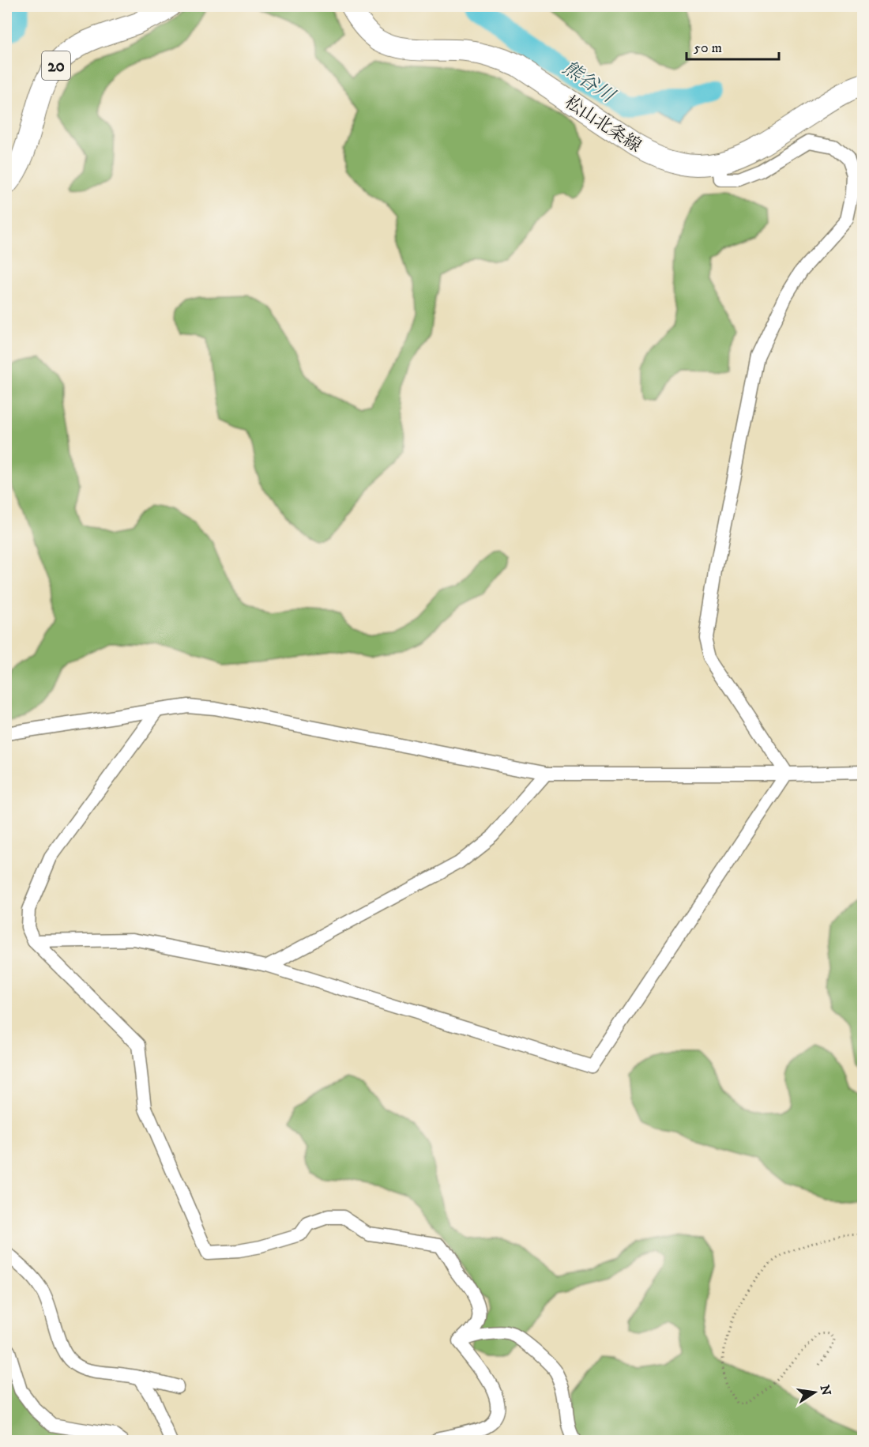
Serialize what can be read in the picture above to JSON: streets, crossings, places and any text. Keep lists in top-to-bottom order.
{
  "streets": {
    "main road": ["20", "松山北条線"]
  },
  "water": ["熊谷川"],
  "scale_bar": "50 m",
  "north": "right"
}
